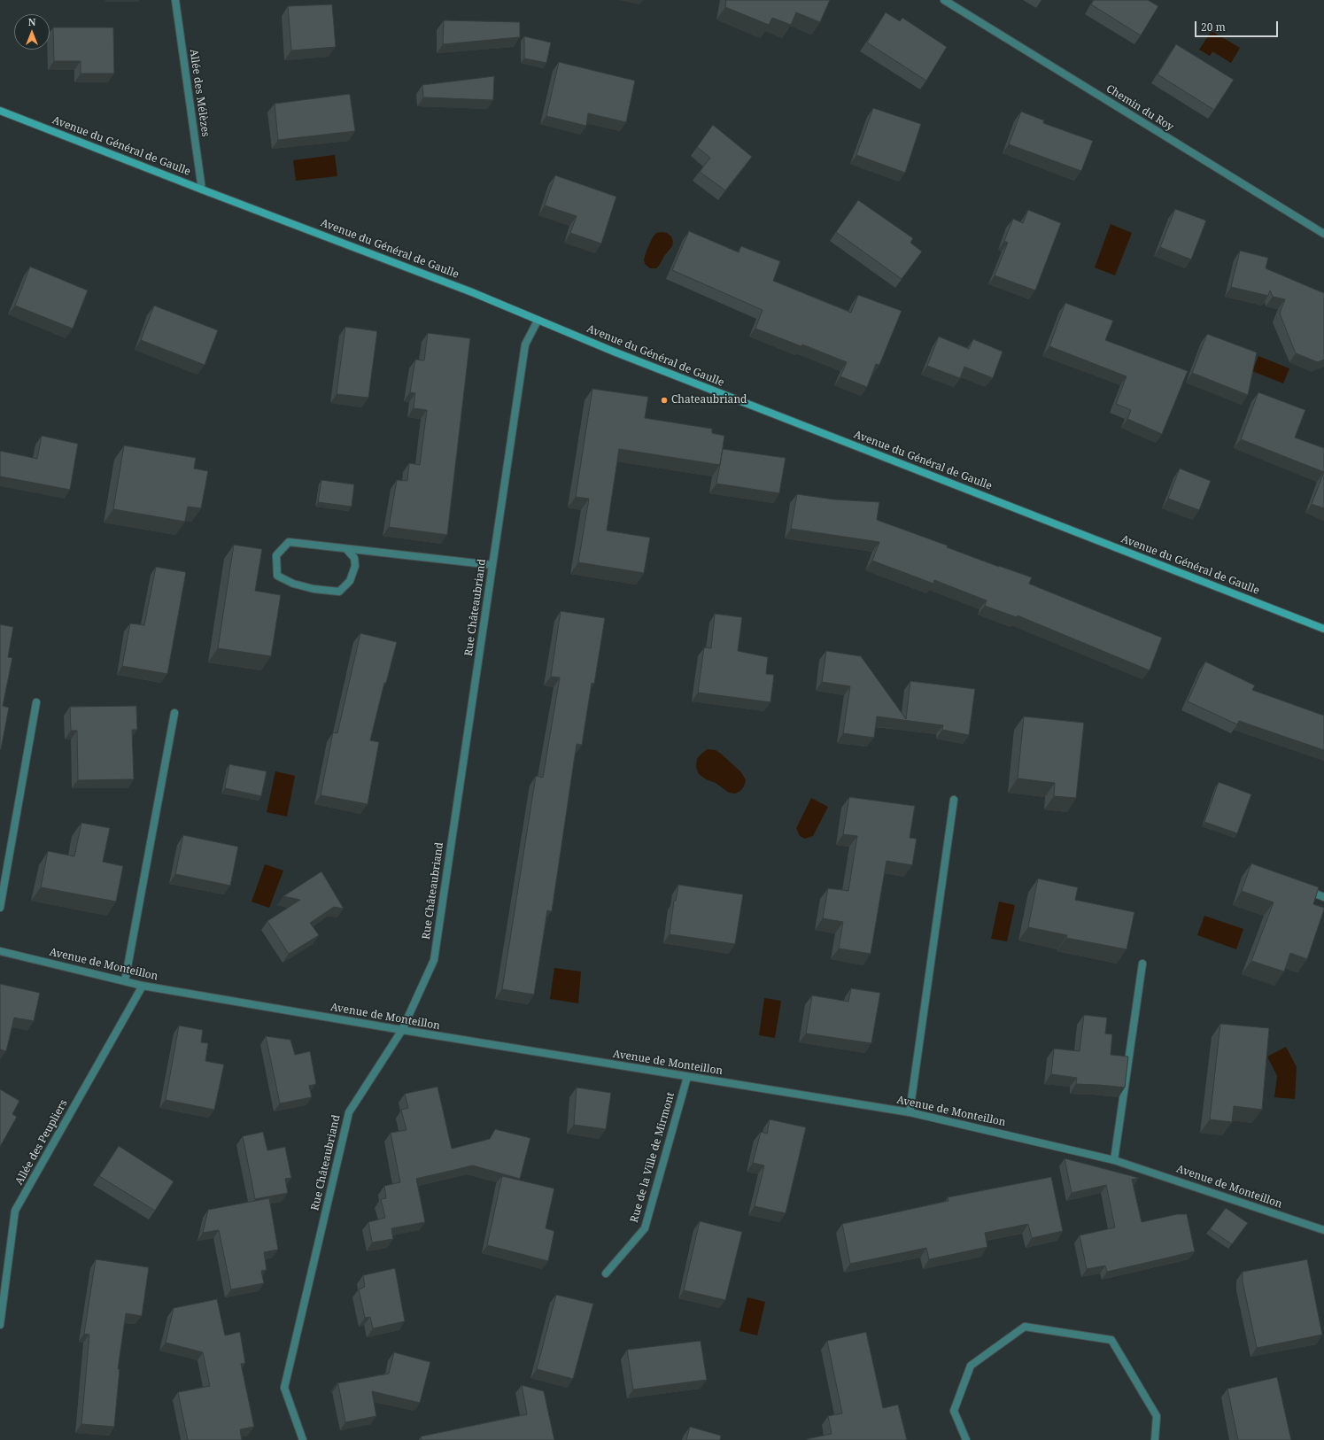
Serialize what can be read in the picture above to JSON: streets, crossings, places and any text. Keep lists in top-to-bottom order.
{
  "streets": {
    "main road": ["Avenue du Général de Gaulle"],
    "street": [
      "Allée des Mélèzes",
      "Chemin du Roy",
      "Rue Châteaubriand",
      "Avenue de Monteillon",
      "Allée des Peupliers",
      "Rue de la Ville de Mirmont"
    ]
  },
  "crossings": [
    ["Allée des Mélèzes", "Avenue du Général de Gaulle"],
    ["Avenue du Général de Gaulle", "Rue Châteaubriand"],
    ["Rue Châteaubriand", "Avenue de Monteillon"],
    ["Avenue de Monteillon", "Allée des Peupliers"],
    ["Avenue de Monteillon", "Rue de la Ville de Mirmont"]
  ],
  "places": ["Chateaubriand"],
  "scale_bar": "20 m",
  "north": "top"
}
